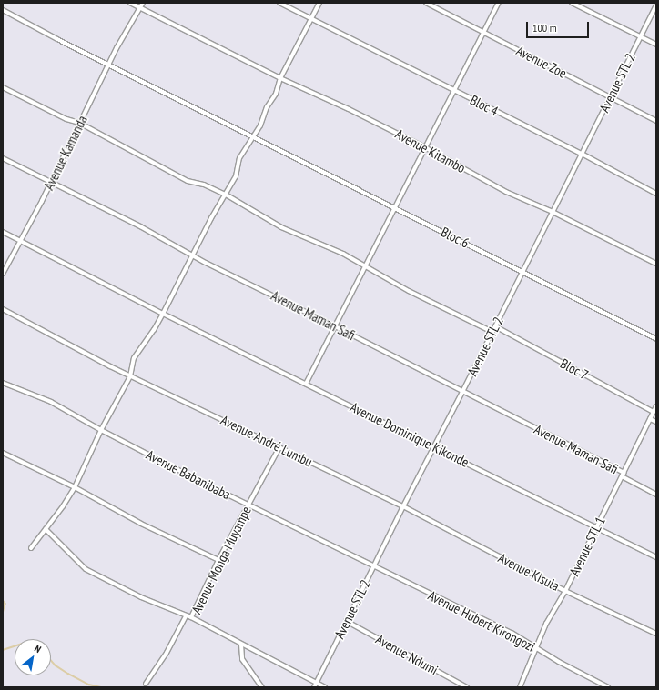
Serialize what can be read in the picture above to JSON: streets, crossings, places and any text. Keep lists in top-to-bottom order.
{
  "streets": {
    "street": [
      "Avenue Zoe",
      "Avenue STL 2",
      "Bloc 4",
      "Avenue Kitambo",
      "Avenue Kamanda",
      "Bloc 6",
      "Avenue Maman Safi",
      "Bloc 7",
      "Avenue Dominique Kikonde",
      "Avenue André Lumbu",
      "Avenue Babanibaba",
      "Avenue STL 1",
      "Avenue Monga Muyampe",
      "Avenue Kisula",
      "Avenue Hubert Kirongozi",
      "Avenue Ndumi"
    ]
  },
  "crossings": [
    ["Avenue Zoe", "Avenue STL 2"],
    ["Avenue STL 2", "Bloc 4"],
    ["Avenue STL 2", "Avenue Kitambo"],
    ["Avenue STL 2", "Bloc 6"],
    ["Avenue STL 2", "Avenue Maman Safi"],
    ["Avenue STL 2", "Bloc 7"],
    ["Avenue STL 2", "Avenue Dominique Kikonde"],
    ["Avenue STL 2", "Avenue André Lumbu"],
    ["Avenue STL 2", "Avenue Babanibaba"],
    ["Avenue STL 2", "Avenue Monga Muyampe"],
    ["Avenue STL 2", "Avenue Kisula"],
    ["Avenue STL 2", "Avenue Hubert Kirongozi"],
    ["Avenue STL 2", "Avenue Ndumi"],
    ["Avenue Kitambo", "Avenue Kamanda"],
    ["Avenue Kamanda", "Bloc 6"],
    ["Avenue Kamanda", "Avenue Maman Safi"],
    ["Avenue Kamanda", "Avenue Dominique Kikonde"],
    ["Avenue Maman Safi", "Avenue STL 1"],
    ["Bloc 7", "Avenue STL 1"],
    ["Avenue Dominique Kikonde", "Avenue STL 1"],
    ["Avenue André Lumbu", "Avenue Monga Muyampe"],
    ["Avenue André Lumbu", "Avenue Kisula"],
    ["Avenue Babanibaba", "Avenue Monga Muyampe"],
    ["Avenue Babanibaba", "Avenue Hubert Kirongozi"],
    ["Avenue STL 1", "Avenue Kisula"],
    ["Avenue STL 1", "Avenue Hubert Kirongozi"]
  ],
  "scale_bar": "100 m",
  "north": "top right"
}
